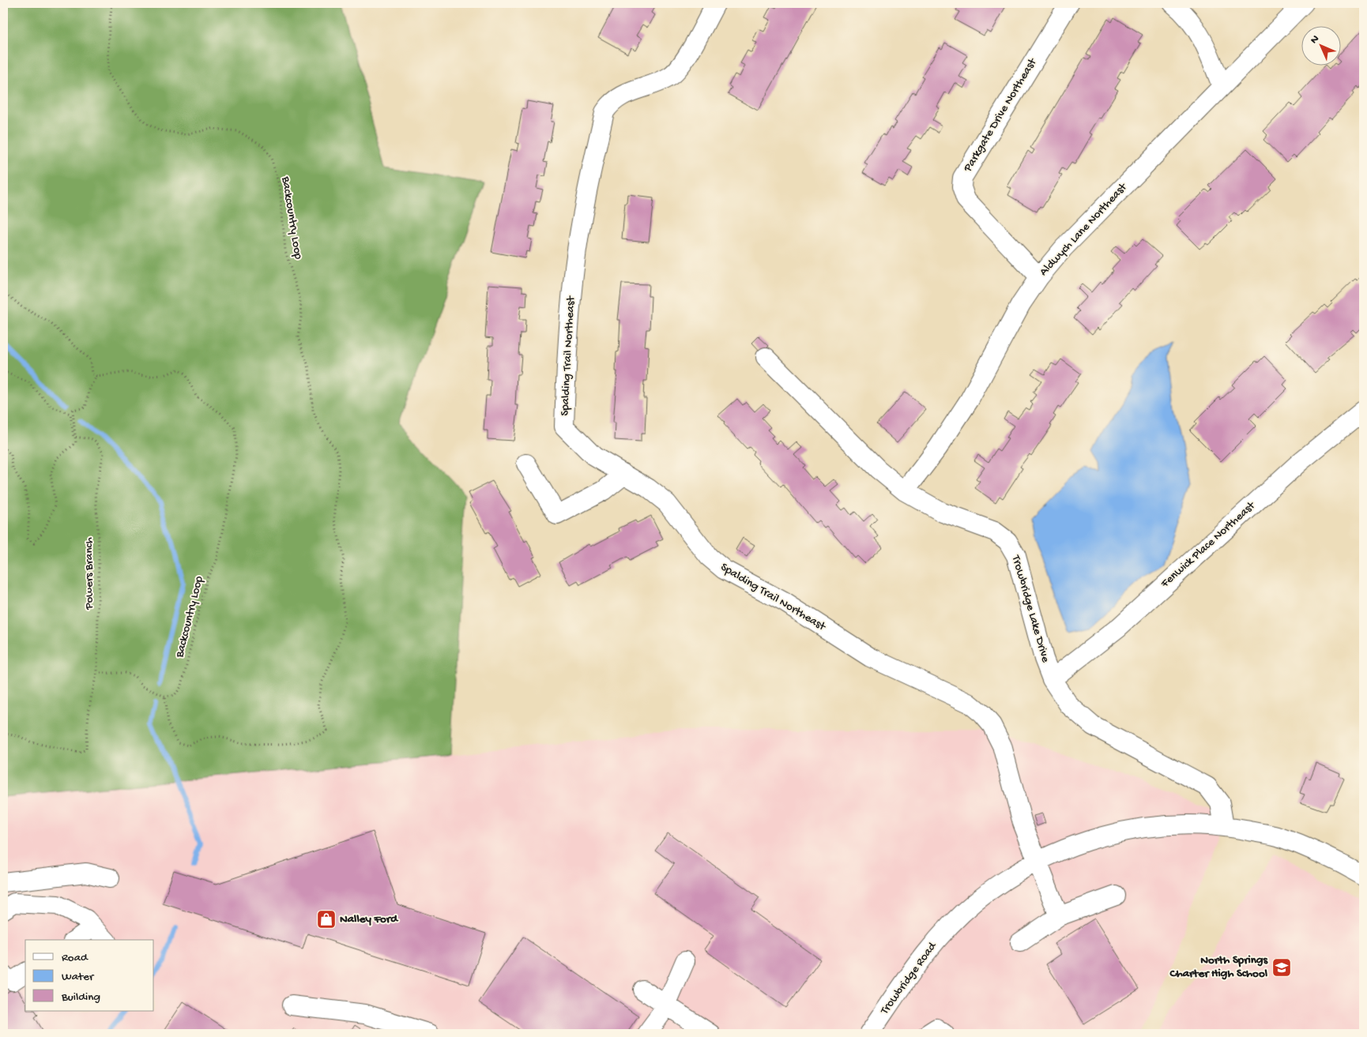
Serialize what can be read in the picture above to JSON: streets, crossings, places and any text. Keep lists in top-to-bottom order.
{
  "streets": {
    "street": [
      "Parkgate Drive Northeast",
      "Aldwych Lane Northeast",
      "Spalding Trail Northeast",
      "Fenwick Place Northeast",
      "Trowbridge Lake Drive",
      "Trowbridge Road"
    ],
    "path": ["Backcountry Loop", "Powers Branch"]
  },
  "crossings": [
    ["Parkgate Drive Northeast", "Aldwych Lane Northeast"],
    ["Aldwych Lane Northeast", "Trowbridge Lake Drive"],
    ["Spalding Trail Northeast", "Trowbridge Road"],
    ["Fenwick Place Northeast", "Trowbridge Lake Drive"],
    ["Trowbridge Lake Drive", "Trowbridge Road"]
  ],
  "places": {
    "shop": ["Nalley Ford"],
    "school or university": ["North Springs Charter High School"]
  },
  "legend": ["Road", "Water", "Building"],
  "north": "top left"
}
